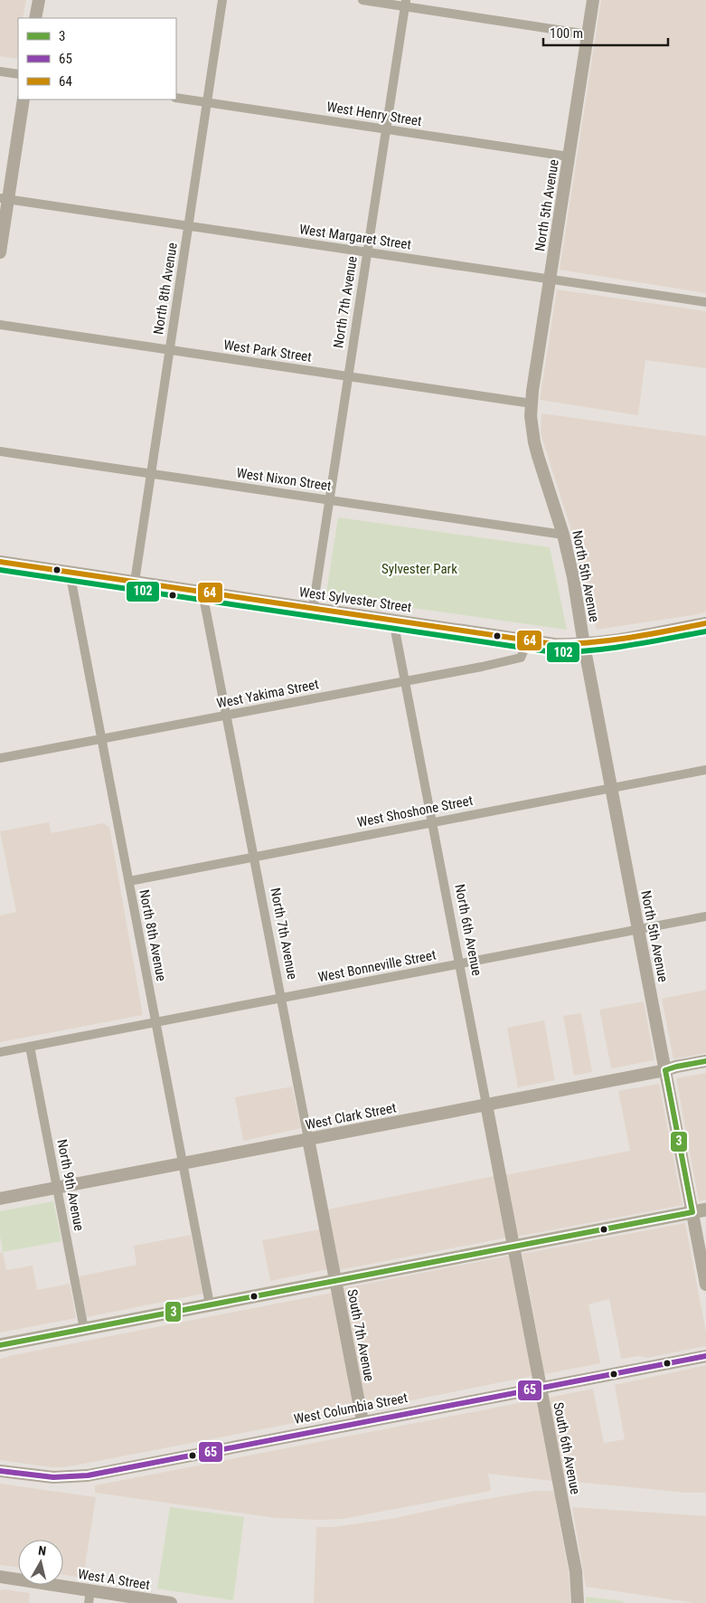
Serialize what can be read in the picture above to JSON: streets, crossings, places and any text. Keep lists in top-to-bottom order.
{
  "streets": {
    "street": [
      "West Henry Street",
      "North 5th Avenue",
      "West Margaret Street",
      "North 8th Avenue",
      "North 7th Avenue",
      "West Park Street",
      "West Nixon Street",
      "West Sylvester Street",
      "West Yakima Street",
      "West Shoshone Street",
      "North 6th Avenue",
      "West Bonneville Street",
      "West Clark Street",
      "North 9th Avenue",
      "South 7th Avenue",
      "West Columbia Street",
      "South 6th Avenue",
      "West A Street"
    ]
  },
  "crossings": [
    ["West Henry Street", "North 5th Avenue"],
    ["West Henry Street", "North 8th Avenue"],
    ["West Henry Street", "North 7th Avenue"],
    ["North 5th Avenue", "West Margaret Street"],
    ["North 5th Avenue", "West Park Street"],
    ["North 5th Avenue", "West Nixon Street"],
    ["North 5th Avenue", "West Sylvester Street"],
    ["North 5th Avenue", "West Shoshone Street"],
    ["North 5th Avenue", "West Bonneville Street"],
    ["North 5th Avenue", "West Clark Street"],
    ["West Margaret Street", "North 8th Avenue"],
    ["West Margaret Street", "North 7th Avenue"],
    ["North 8th Avenue", "West Park Street"],
    ["North 8th Avenue", "West Nixon Street"],
    ["North 8th Avenue", "West Sylvester Street"],
    ["North 8th Avenue", "West Yakima Street"],
    ["North 8th Avenue", "West Shoshone Street"],
    ["North 8th Avenue", "West Bonneville Street"],
    ["North 8th Avenue", "West Clark Street"],
    ["North 7th Avenue", "West Park Street"],
    ["North 7th Avenue", "West Nixon Street"],
    ["North 7th Avenue", "West Sylvester Street"],
    ["North 7th Avenue", "West Yakima Street"],
    ["North 7th Avenue", "West Shoshone Street"],
    ["North 7th Avenue", "West Bonneville Street"],
    ["North 7th Avenue", "West Clark Street"],
    ["North 7th Avenue", "South 7th Avenue"],
    ["West Sylvester Street", "West Yakima Street"],
    ["West Sylvester Street", "North 6th Avenue"],
    ["West Yakima Street", "North 6th Avenue"],
    ["West Shoshone Street", "North 6th Avenue"],
    ["North 6th Avenue", "West Bonneville Street"],
    ["North 6th Avenue", "West Clark Street"],
    ["North 6th Avenue", "South 6th Avenue"],
    ["West Bonneville Street", "North 9th Avenue"],
    ["West Clark Street", "North 9th Avenue"],
    ["South 7th Avenue", "West Columbia Street"],
    ["West Columbia Street", "South 6th Avenue"]
  ],
  "parks": ["Sylvester Park"],
  "lines": [
    "transit line 64",
    "transit line 102",
    "transit line 3",
    "transit line 65"
  ],
  "legend": ["3", "65", "64"],
  "scale_bar": "100 m",
  "north": "top"
}
